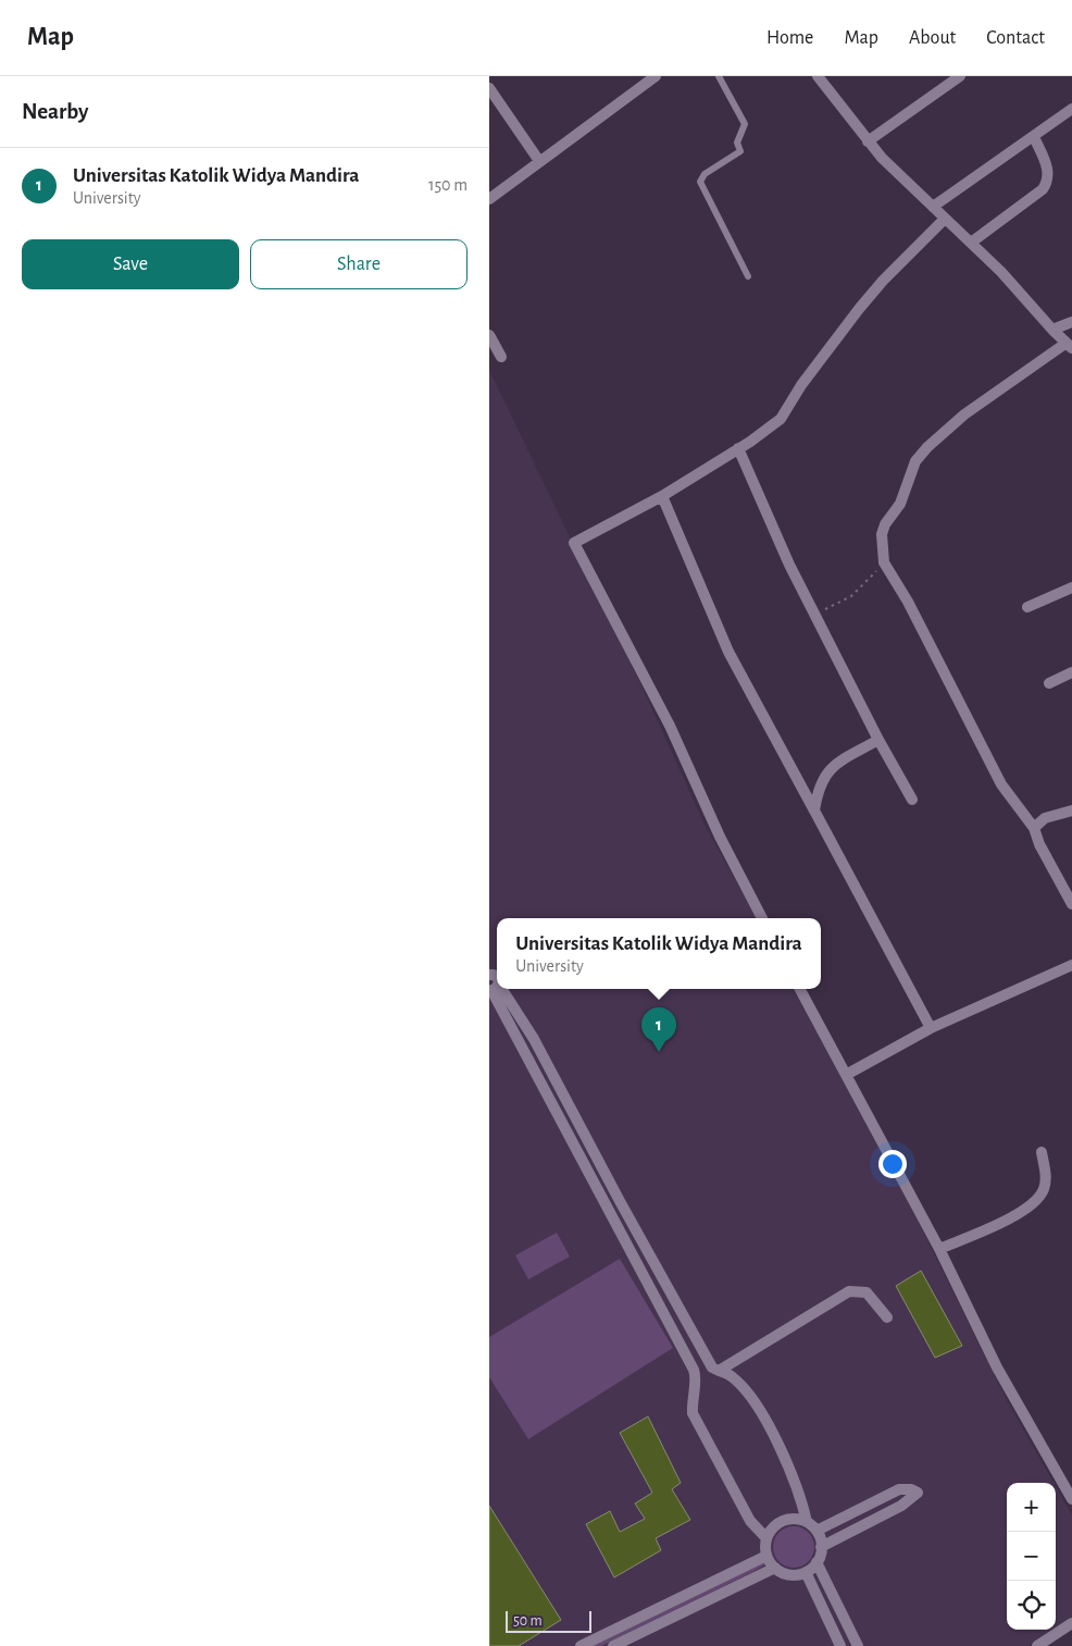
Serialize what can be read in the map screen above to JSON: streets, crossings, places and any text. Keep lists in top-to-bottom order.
{
  "scale_bar": "50 m",
  "page": {
    "header": "Map",
    "nav": [
      "Home",
      "Map",
      "About",
      "Contact"
    ],
    "heading": "Nearby",
    "list": [
      {
        "mark": "1",
        "name": "Universitas Katolik Widya Mandira",
        "note": "University",
        "value": "150 m"
      }
    ],
    "buttons": ["Save", "Share"],
    "popup": ["Universitas Katolik Widya Mandira", "University"],
    "pins": "1",
    "map_buttons": ["+", "−"],
    "scale": "50 m"
  }
}
